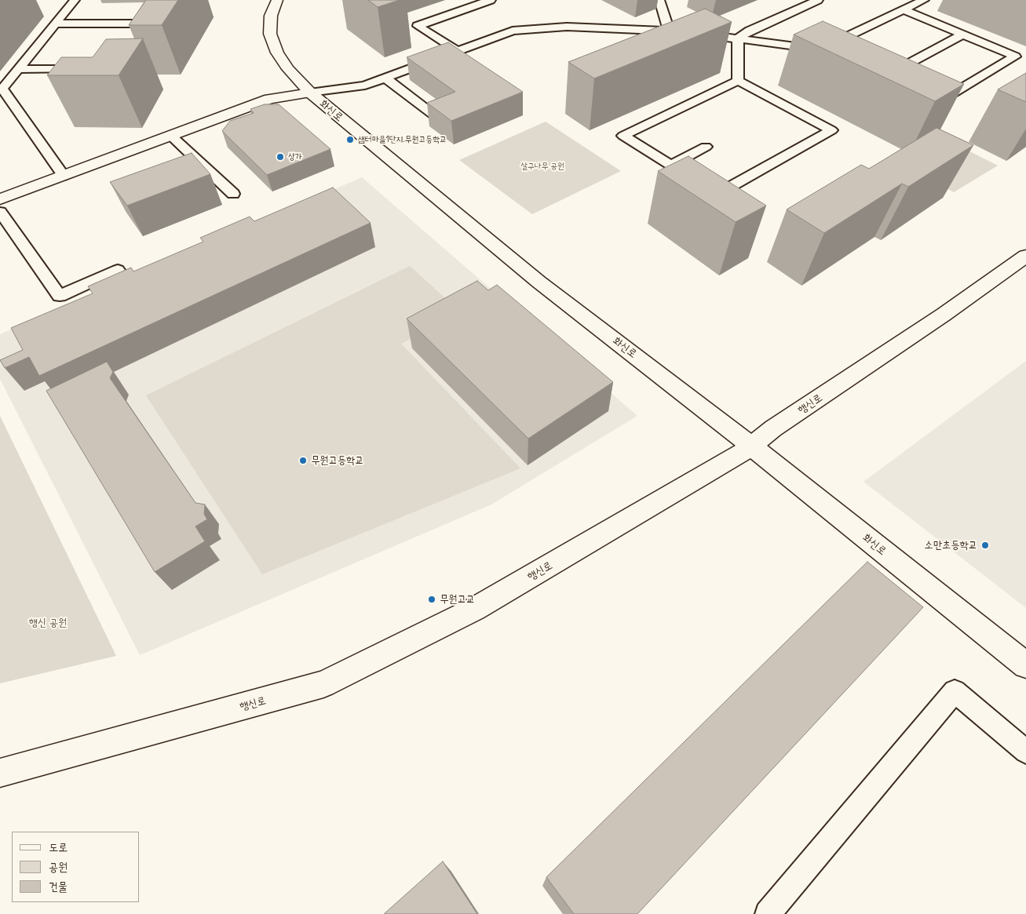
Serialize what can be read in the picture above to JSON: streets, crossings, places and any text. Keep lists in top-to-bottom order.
{
  "streets": {
    "main road": ["화신로", "행신로"]
  },
  "crossings": [
    ["화신로", "행신로"]
  ],
  "parks": ["살구나무 공원", "행신 공원"],
  "places": [
    "샘터마을1단지.무원고등학교",
    "상가",
    "무원고등학교",
    "소만초등학교",
    "무원고교"
  ],
  "legend": ["도로", "공원", "건물"]
}
